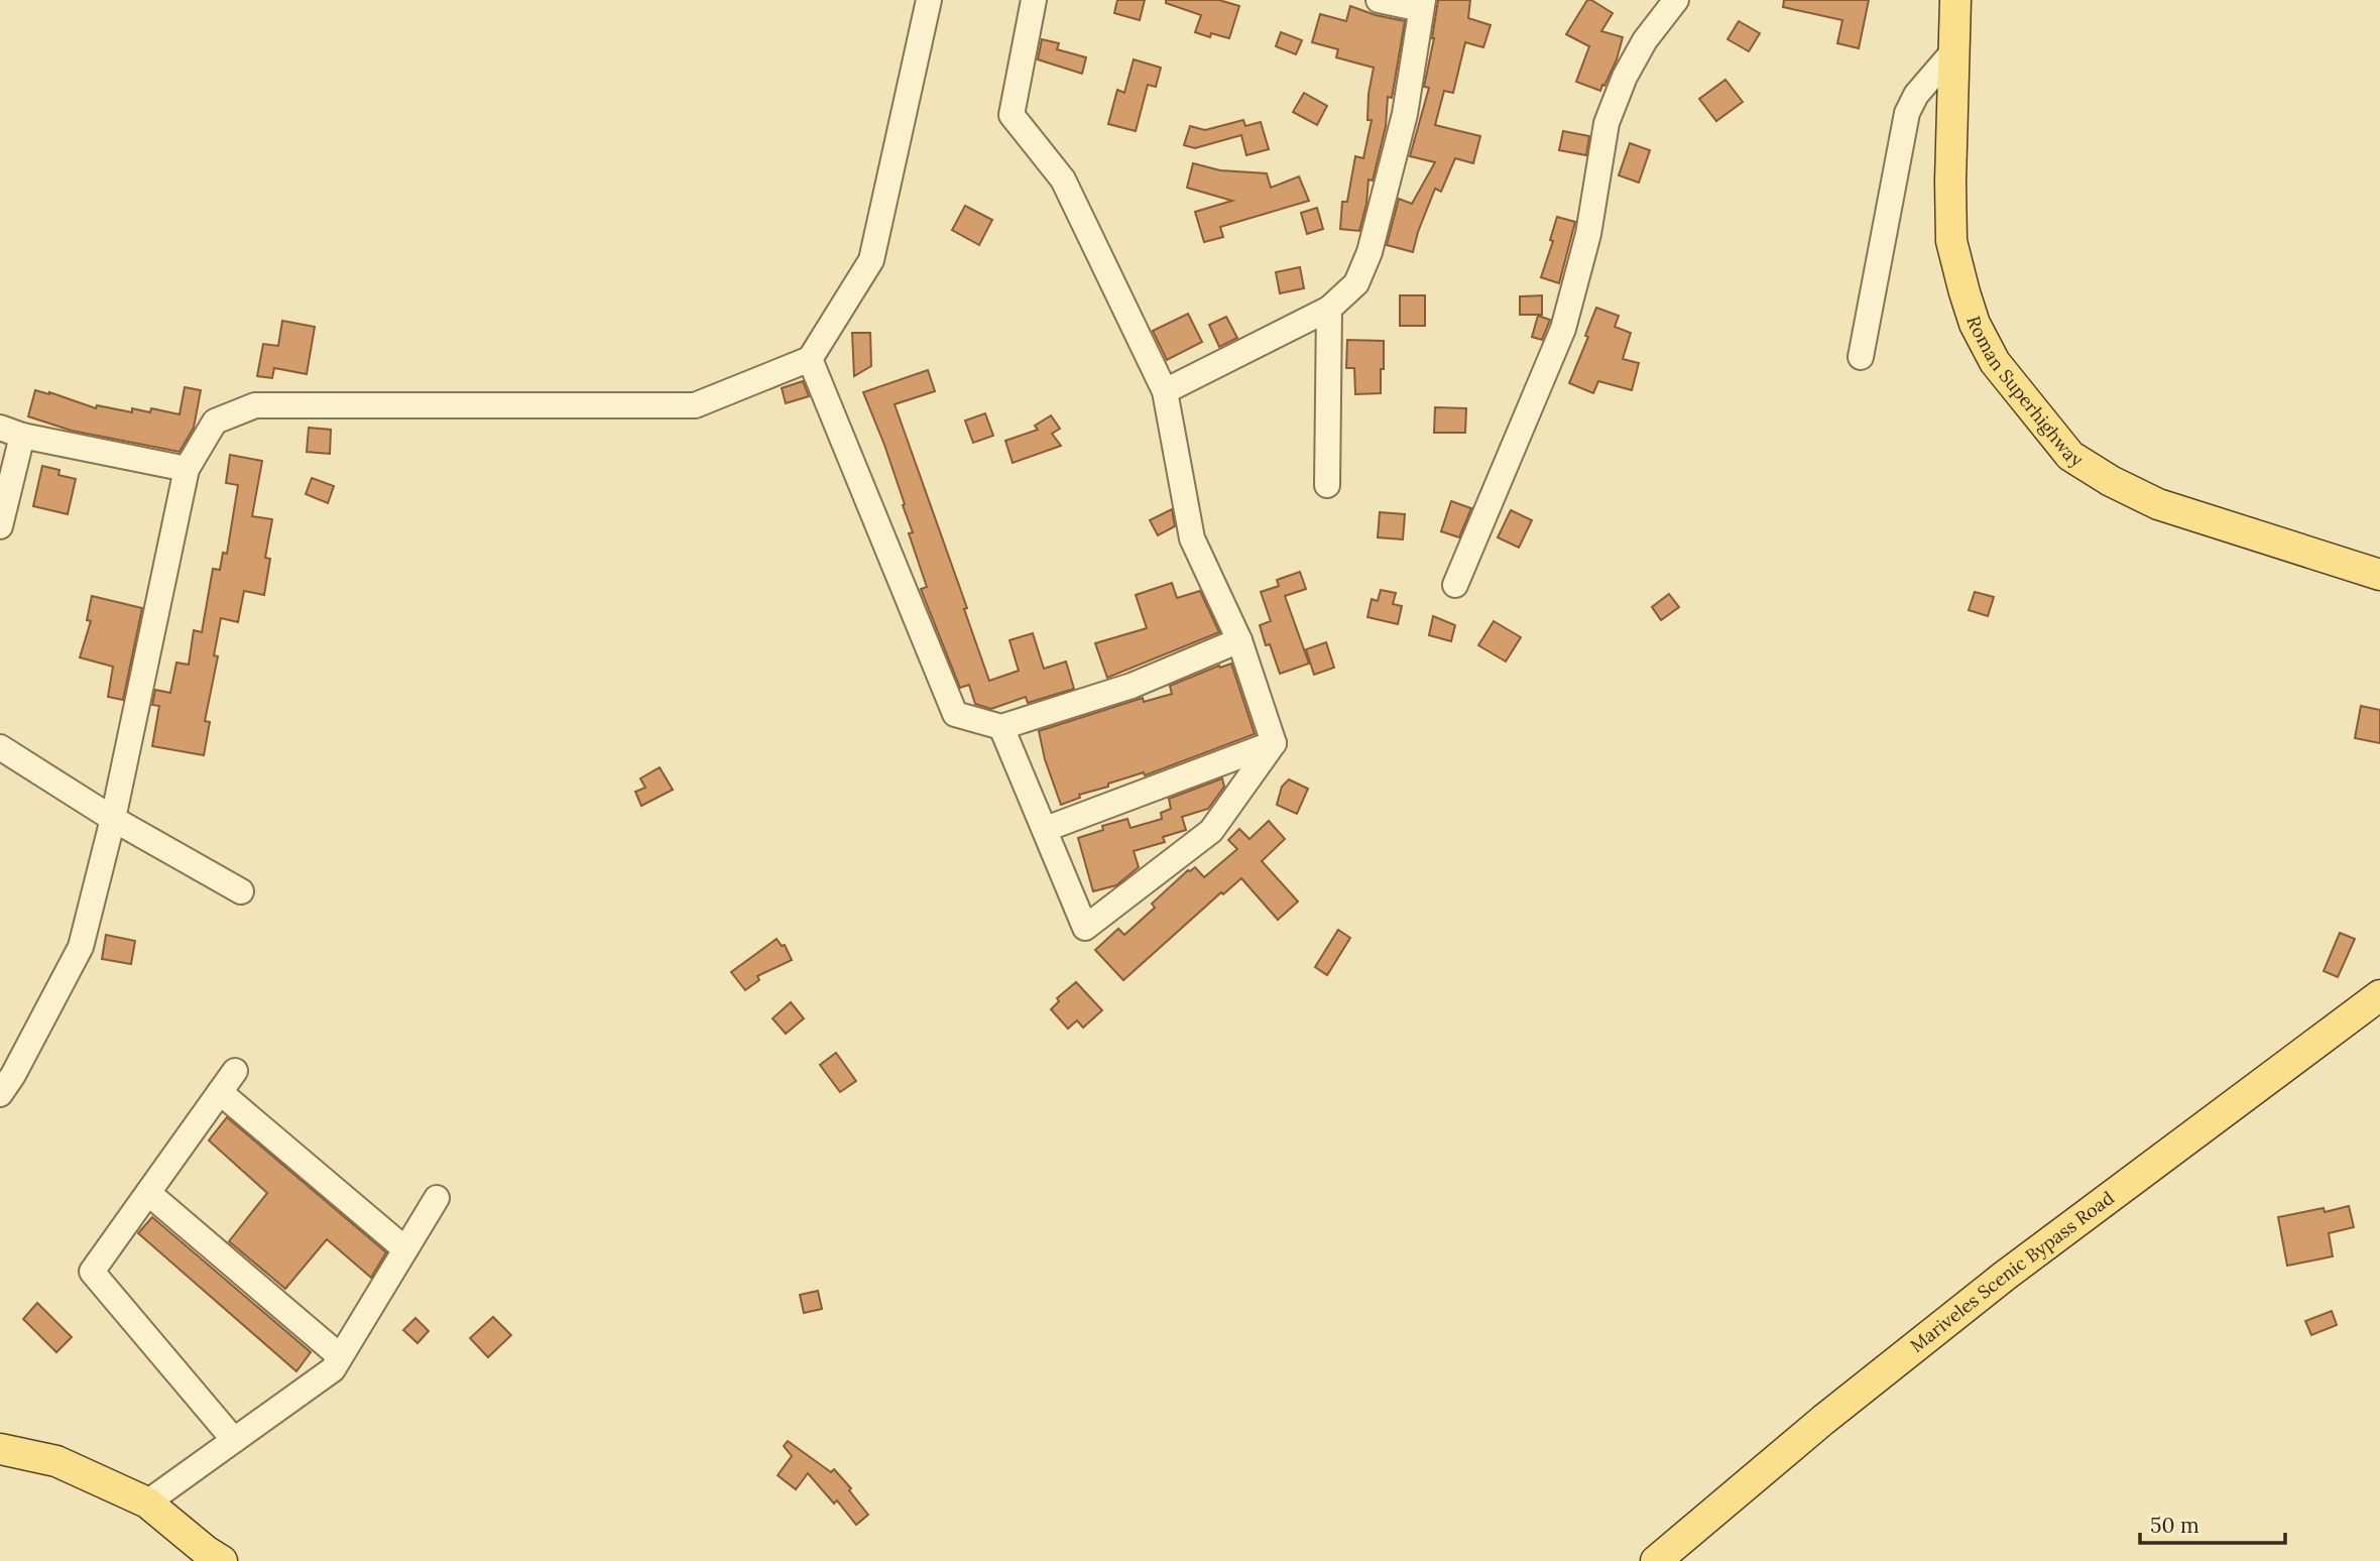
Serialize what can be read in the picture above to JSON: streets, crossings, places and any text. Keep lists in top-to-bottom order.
{
  "streets": {
    "main road": ["Roman Superhighway", "Mariveles Scenic Bypass Road"]
  },
  "scale_bar": "50 m"
}
